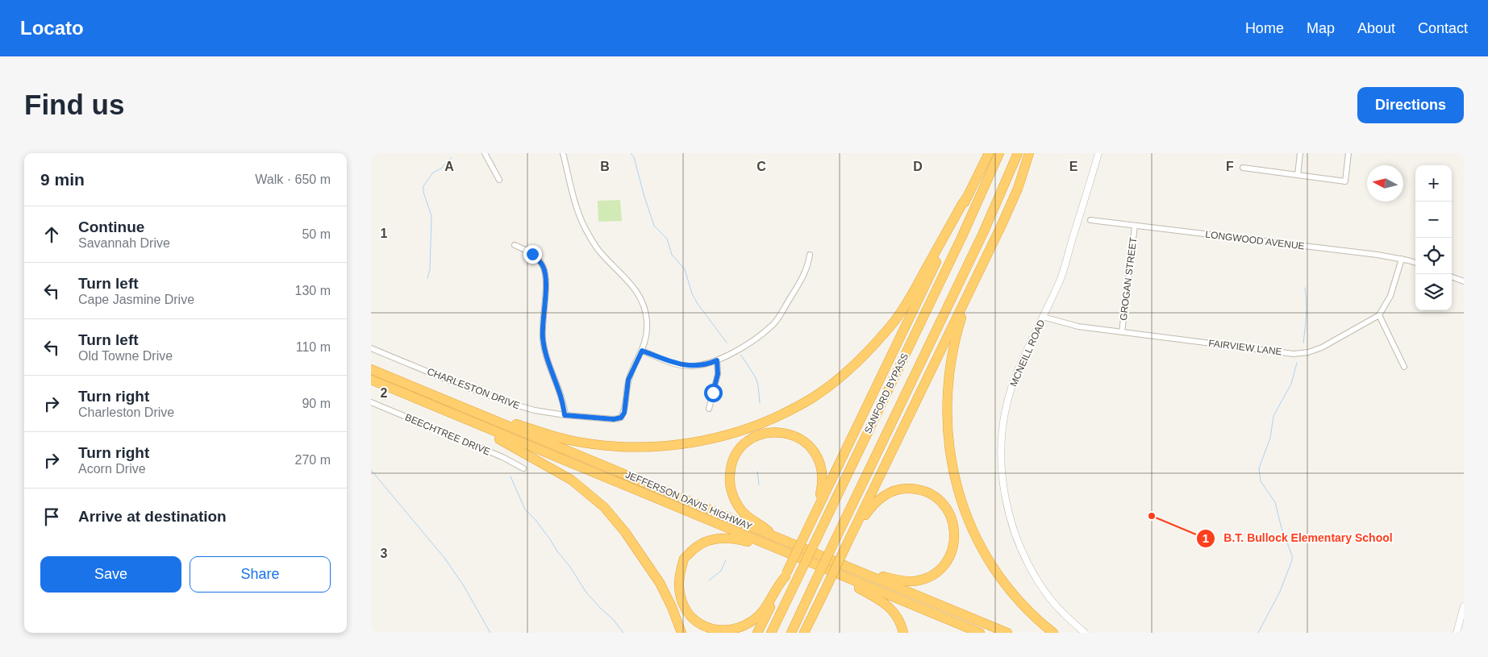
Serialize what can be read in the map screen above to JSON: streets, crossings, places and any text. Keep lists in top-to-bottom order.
{
  "streets": {
    "highway": ["SANFORD BYPASS", "JEFFERSON DAVIS HIGHWAY"],
    "street": [
      "LONGWOOD AVENUE",
      "GROGAN STREET",
      "FAIRVIEW LANE",
      "MCNEILL ROAD",
      "CHARLESTON DRIVE",
      "BEECHTREE DRIVE"
    ]
  },
  "crossings": [
    ["LONGWOOD AVENUE", "GROGAN STREET"],
    ["LONGWOOD AVENUE", "FAIRVIEW LANE"],
    ["GROGAN STREET", "FAIRVIEW LANE"],
    ["FAIRVIEW LANE", "MCNEILL ROAD"]
  ],
  "places": ["B.T. Bullock Elementary School"],
  "north": "left",
  "page": {
    "header": "Locato",
    "nav": [
      "Home",
      "Map",
      "About",
      "Contact"
    ],
    "buttons": [
      "Directions",
      ["Save", "Share"]
    ],
    "title": "Find us",
    "heading": ["9 min", "Walk · 650 m"],
    "map_buttons": ["+", "−"],
    "list": [
      ["Continue", "Savannah Drive", "50 m"],
      ["Turn left", "Cape Jasmine Drive", "130 m"],
      ["Turn left", "Old Towne Drive", "110 m"],
      ["Turn right", "Charleston Drive", "90 m"],
      ["Turn right", "Acorn Drive", "270 m"],
      "Arrive at destination"
    ]
  },
  "grid": {
    "columns": [
      "A",
      "B",
      "C",
      "D",
      "E",
      "F"
    ],
    "rows": ["1", "2", "3"]
  }
}
